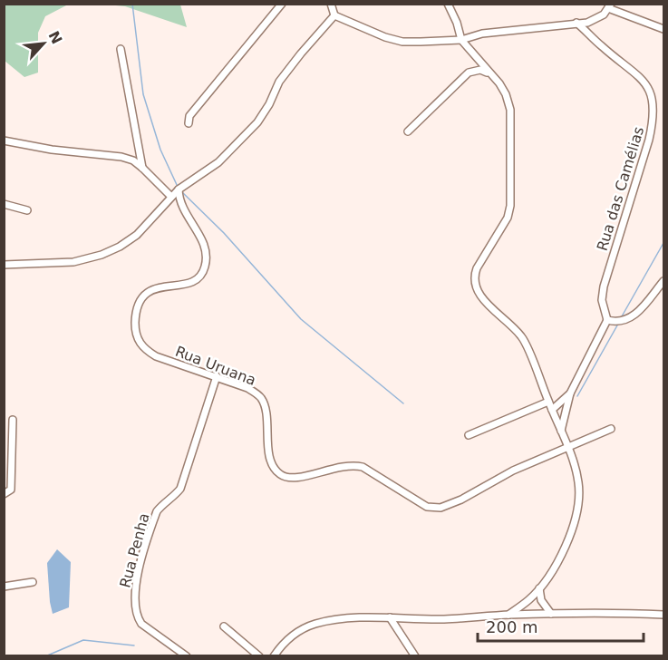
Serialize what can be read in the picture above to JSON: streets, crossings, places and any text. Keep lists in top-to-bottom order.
{
  "streets": {
    "street": ["Rua das Camélias", "Rua Uruana", "Rua Penha"]
  },
  "crossings": [
    ["Rua Uruana", "Rua Penha"]
  ],
  "scale_bar": "200 m",
  "north": "top right"
}
